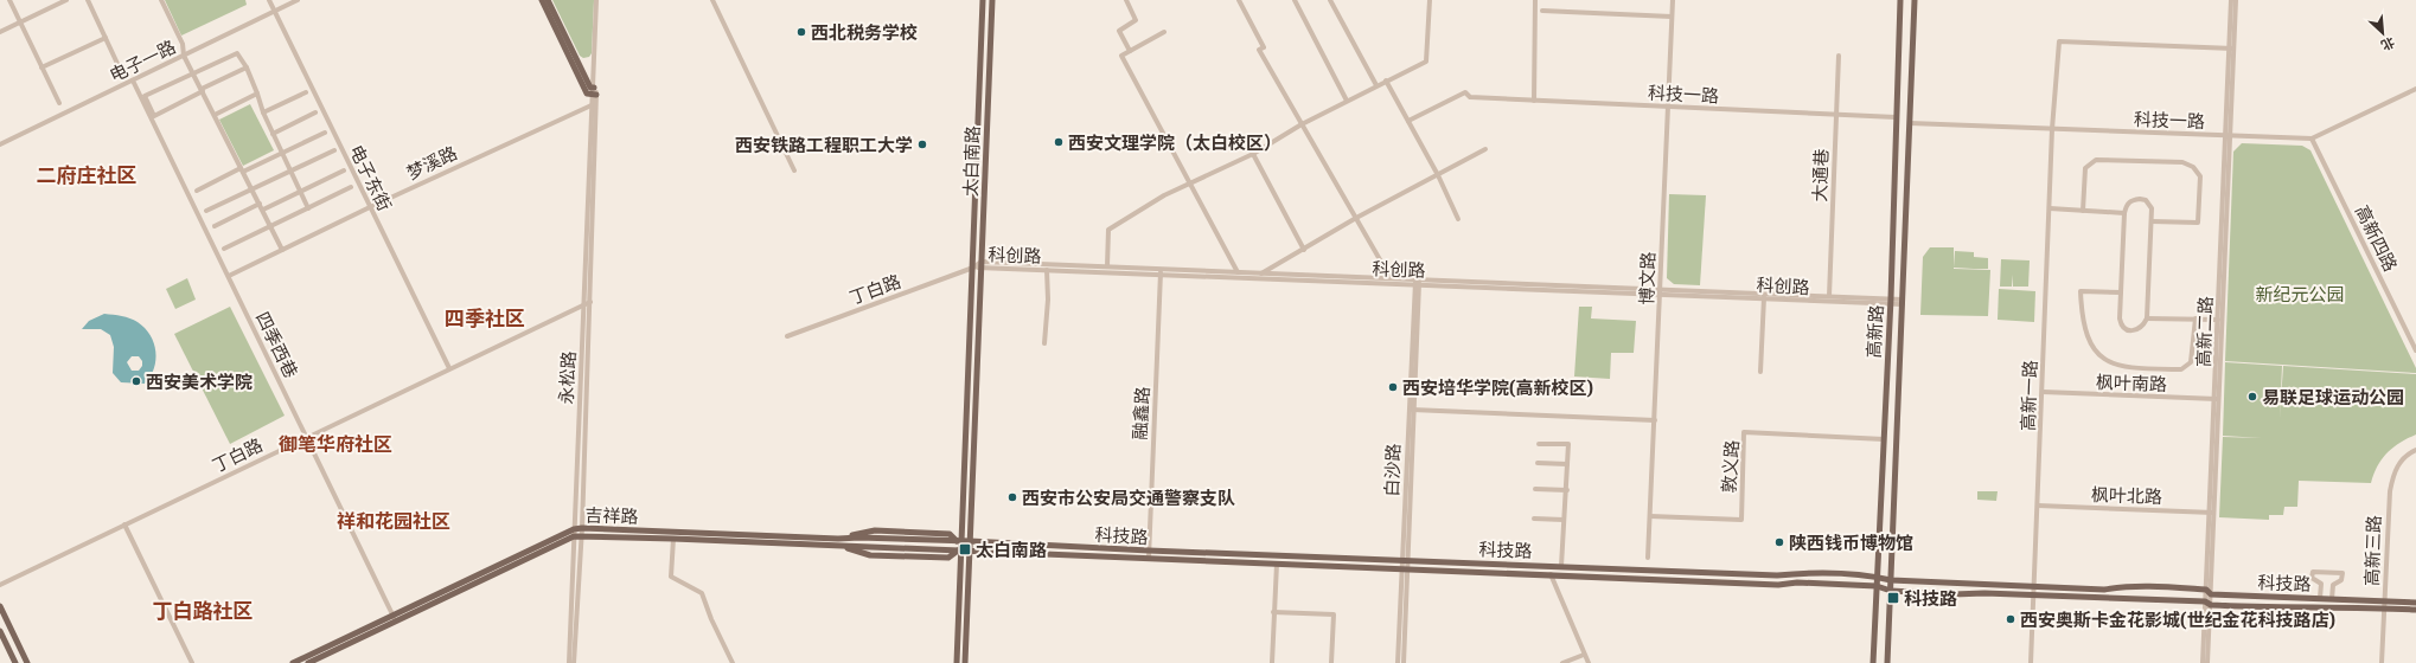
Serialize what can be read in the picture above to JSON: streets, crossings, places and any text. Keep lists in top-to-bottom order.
{
  "streets": {
    "main road": [
      "太白南路",
      "高新路",
      "吉祥路",
      "科技路"
    ],
    "street": [
      "电子一路",
      "科技一路",
      "梦溪路",
      "大通巷",
      "电子东街",
      "高新四路",
      "科创路",
      "博文路",
      "丁白路",
      "高新二路",
      "四季西巷",
      "永松路",
      "枫叶南路",
      "高新一路",
      "融鑫路",
      "敦义路",
      "白沙路",
      "枫叶北路",
      "高新三路"
    ]
  },
  "crossings": [
    ["电子一路", "电子东街"],
    ["电子一路", "四季西巷"],
    ["科技一路", "大通巷"],
    ["科技一路", "高新四路"],
    ["科技一路", "博文路"],
    ["科技一路", "高新路"],
    ["科技一路", "高新二路"],
    ["科技一路", "高新一路"],
    ["太白南路", "科创路"],
    ["太白南路", "丁白路"],
    ["太白南路", "吉祥路"],
    ["太白南路", "科技路"],
    ["梦溪路", "电子东街"],
    ["梦溪路", "四季西巷"],
    ["梦溪路", "永松路"],
    ["大通巷", "科创路"],
    ["电子东街", "丁白路"],
    ["科创路", "博文路"],
    ["科创路", "丁白路"],
    ["科创路", "高新路"],
    ["科创路", "融鑫路"],
    ["科创路", "白沙路"],
    ["博文路", "敦义路"],
    ["丁白路", "四季西巷"],
    ["丁白路", "永松路"],
    ["高新路", "敦义路"],
    ["高新路", "科技路"],
    ["高新二路", "枫叶南路"],
    ["高新二路", "高新一路"],
    ["高新二路", "枫叶北路"],
    ["高新二路", "科技路"],
    ["四季西巷", "吉祥路"],
    ["永松路", "吉祥路"],
    ["枫叶南路", "高新一路"],
    ["高新一路", "枫叶北路"],
    ["高新一路", "科技路"],
    ["融鑫路", "科技路"],
    ["白沙路", "科技路"],
    ["吉祥路", "科技路"],
    ["科技路", "高新三路"]
  ],
  "districts": [
    "二府庄社区",
    "四季社区",
    "御笔华府社区",
    "祥和花园社区",
    "丁白路社区"
  ],
  "parks": ["新纪元公园"],
  "places": {
    "other": [
      "西北税务学校",
      "西安文理学院（太白校区）",
      "西安铁路工程职工大学",
      "西安美术学院",
      "西安培华学院(高新校区)",
      "易联足球运动公园",
      "西安市公安局交通警察支队",
      "陕西钱币博物馆",
      "西安奥斯卡金花影城(世纪金花科技路店)"
    ],
    "transit": ["太白南路", "科技路"]
  },
  "north": "bottom right"
}
